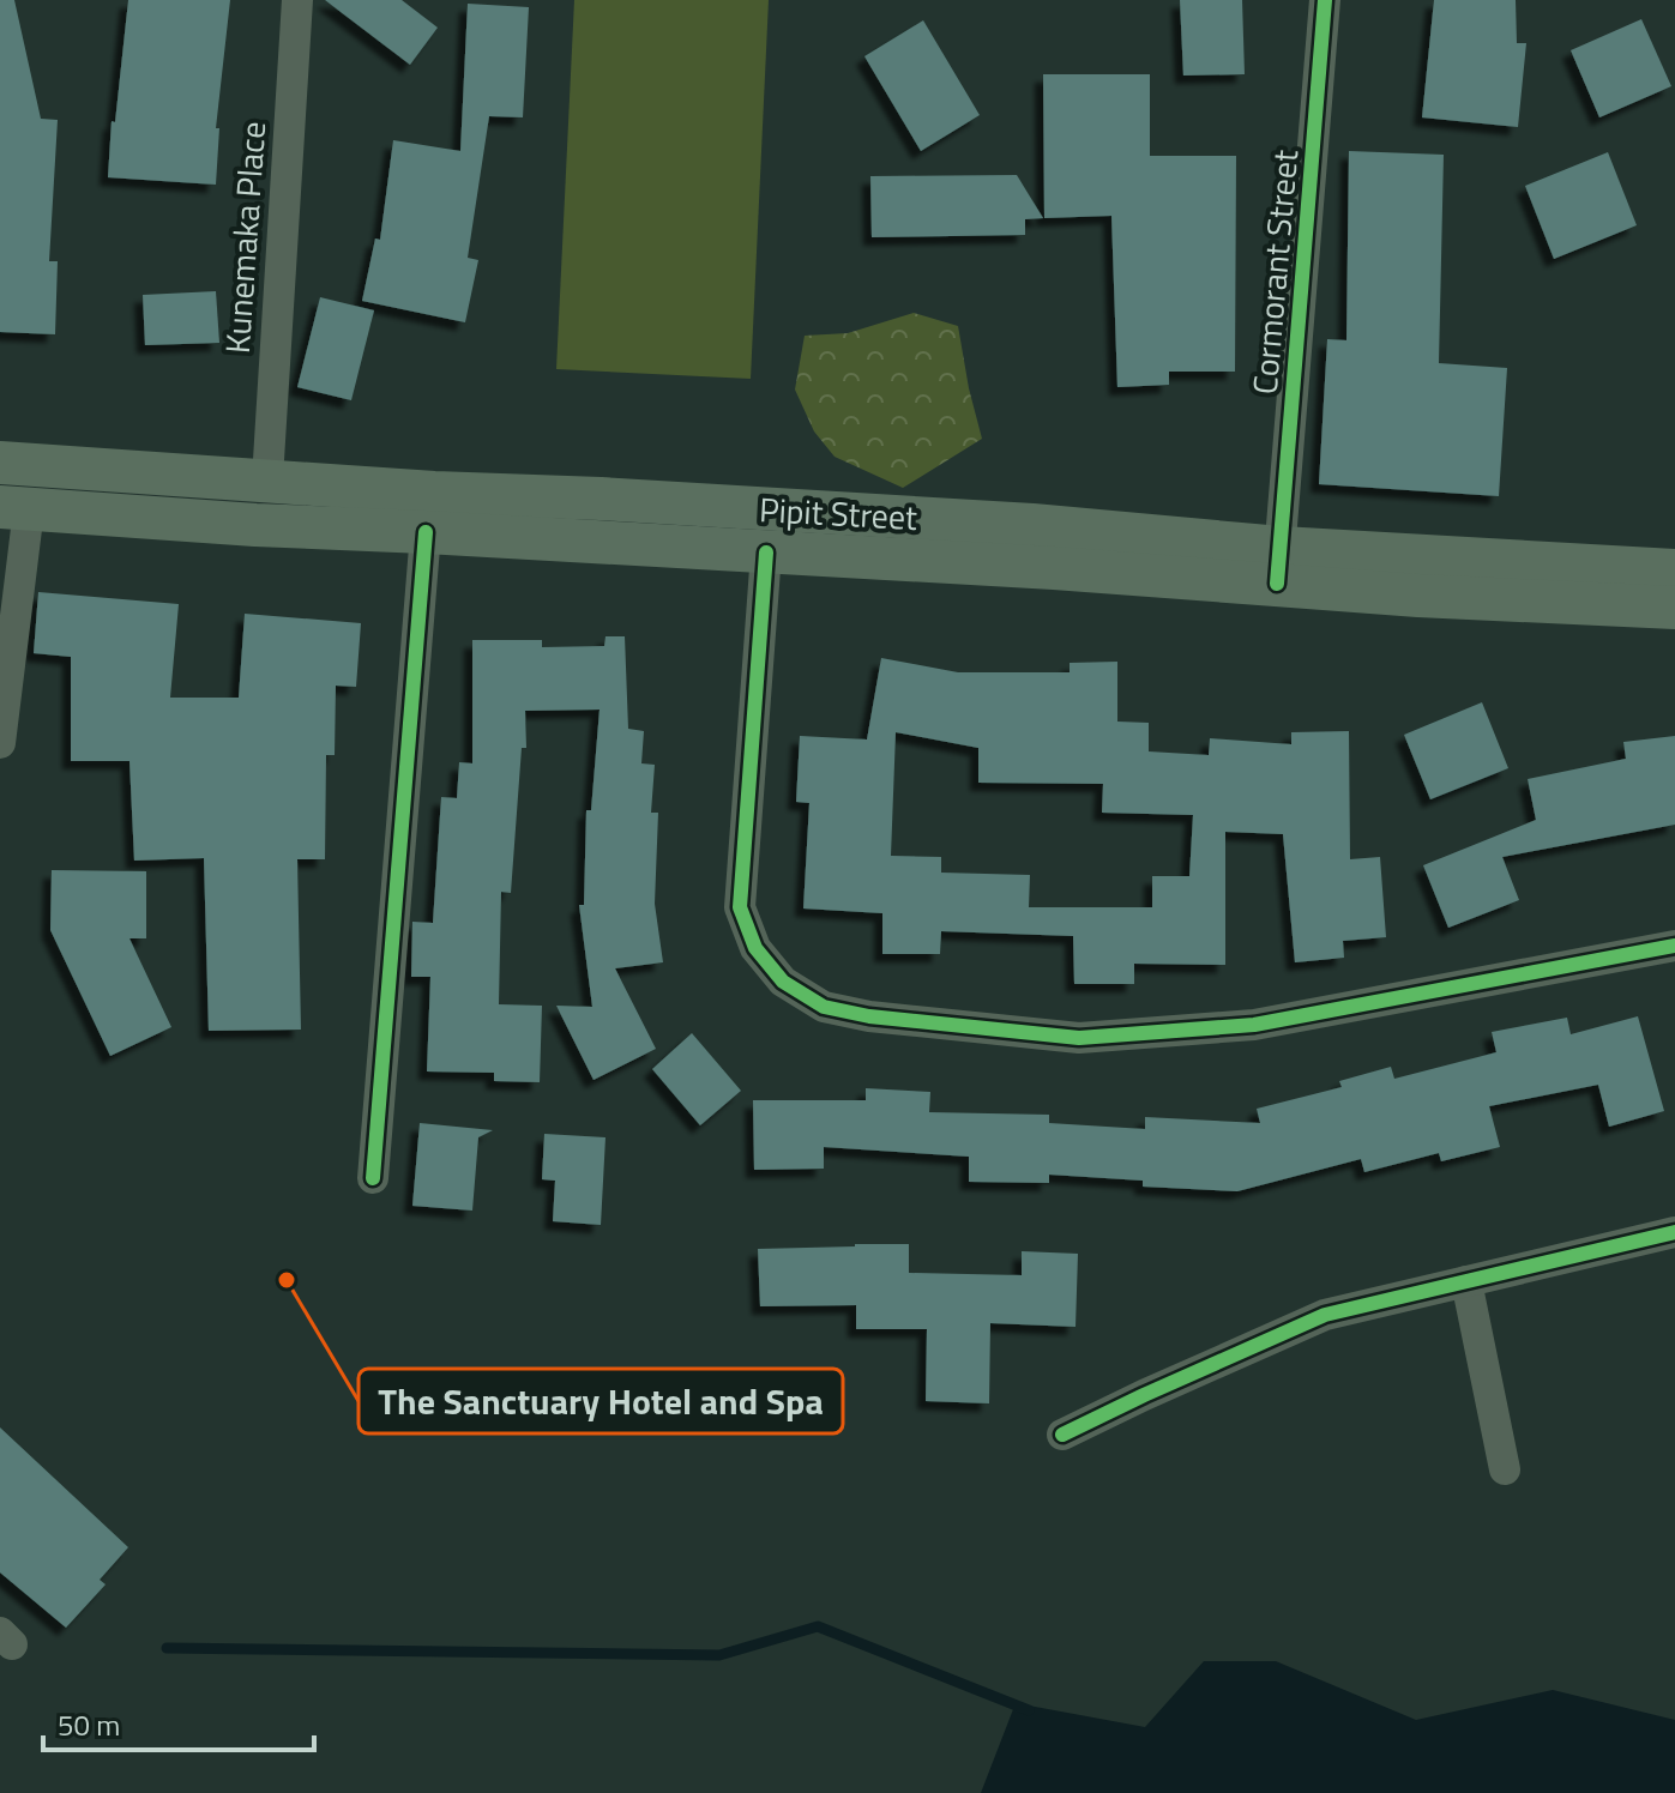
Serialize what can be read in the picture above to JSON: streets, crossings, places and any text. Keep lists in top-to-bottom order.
{
  "streets": {
    "main road": ["Pipit Street"],
    "street": ["Kunemaka Place", "Cormorant Street"]
  },
  "crossings": [
    ["Kunemaka Place", "Pipit Street"],
    ["Cormorant Street", "Pipit Street"]
  ],
  "places": ["The Sanctuary Hotel and Spa"],
  "scale_bar": "50 m"
}
